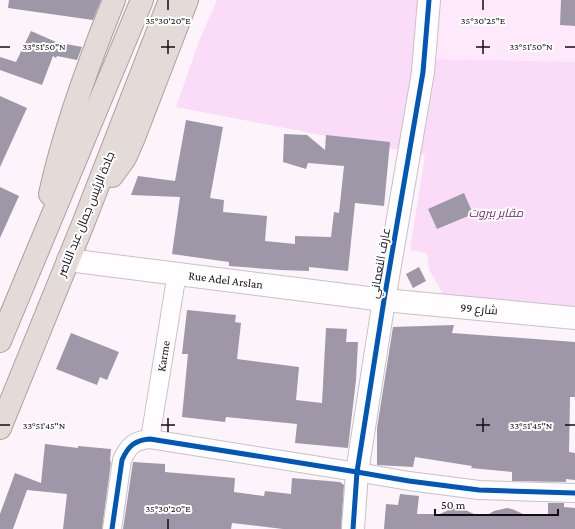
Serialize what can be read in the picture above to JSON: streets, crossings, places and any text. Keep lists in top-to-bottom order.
{
  "streets": {
    "highway": ["جادة الرئيس جمال عبد الناصر"],
    "street": [
      "عارف النعماني",
      "Rue Adel Arslan",
      "شارع 99",
      "Karme"
    ]
  },
  "crossings": [
    ["جادة الرئيس جمال عبد الناصر", "Rue Adel Arslan"],
    ["عارف النعماني", "Rue Adel Arslan"],
    ["عارف النعماني", "شارع 99"],
    ["Rue Adel Arslan", "شارع 99"],
    ["Rue Adel Arslan", "Karme"]
  ],
  "parks": ["مقابر بيروت"],
  "scale_bar": "50 m",
  "coordinates": [
    "35°30'20\"E",
    "35°30'25\"E",
    "33°51'50\"N",
    "33°51'45\"N"
  ]
}
